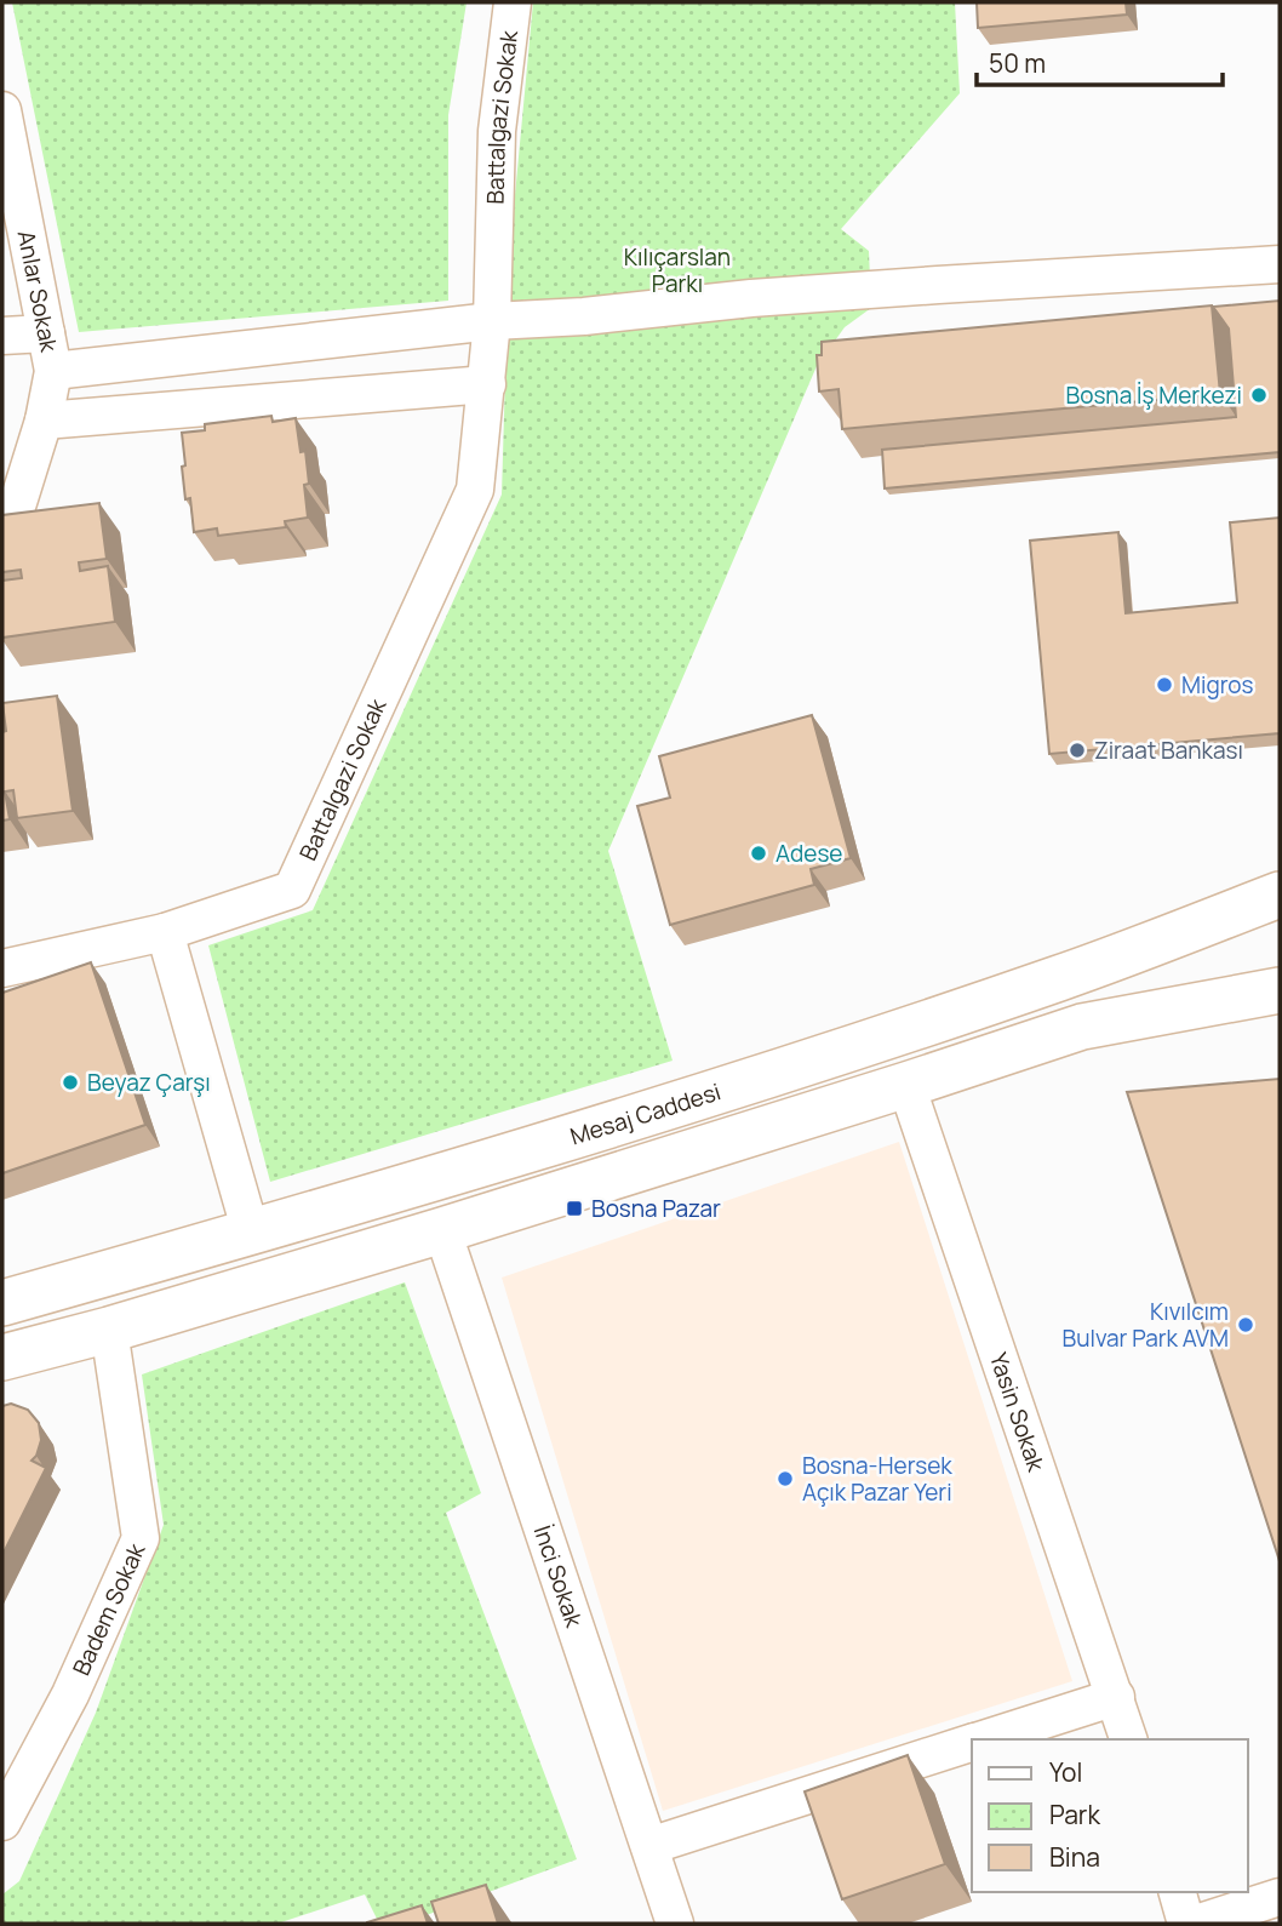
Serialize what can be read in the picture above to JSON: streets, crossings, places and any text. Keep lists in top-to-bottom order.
{
  "streets": {
    "street": [
      "Battalgazi Sokak",
      "Anlar Sokak",
      "Mesaj Caddesi",
      "Yasin Sokak",
      "İnci Sokak",
      "Badem Sokak"
    ]
  },
  "parks": ["Kılıçarslan Parkı"],
  "places": {
    "other": [
      "Bosna İş Merkezi",
      "Migros",
      "Ziraat Bankası",
      "Adese",
      "Beyaz Çarşı",
      "Kıvılcım Bulvar Park AVM",
      "Bosna-Hersek Açık Pazar Yeri"
    ],
    "transit": ["Bosna Pazar"]
  },
  "legend": ["Yol", "Park", "Bina"],
  "scale_bar": "50 m"
}
